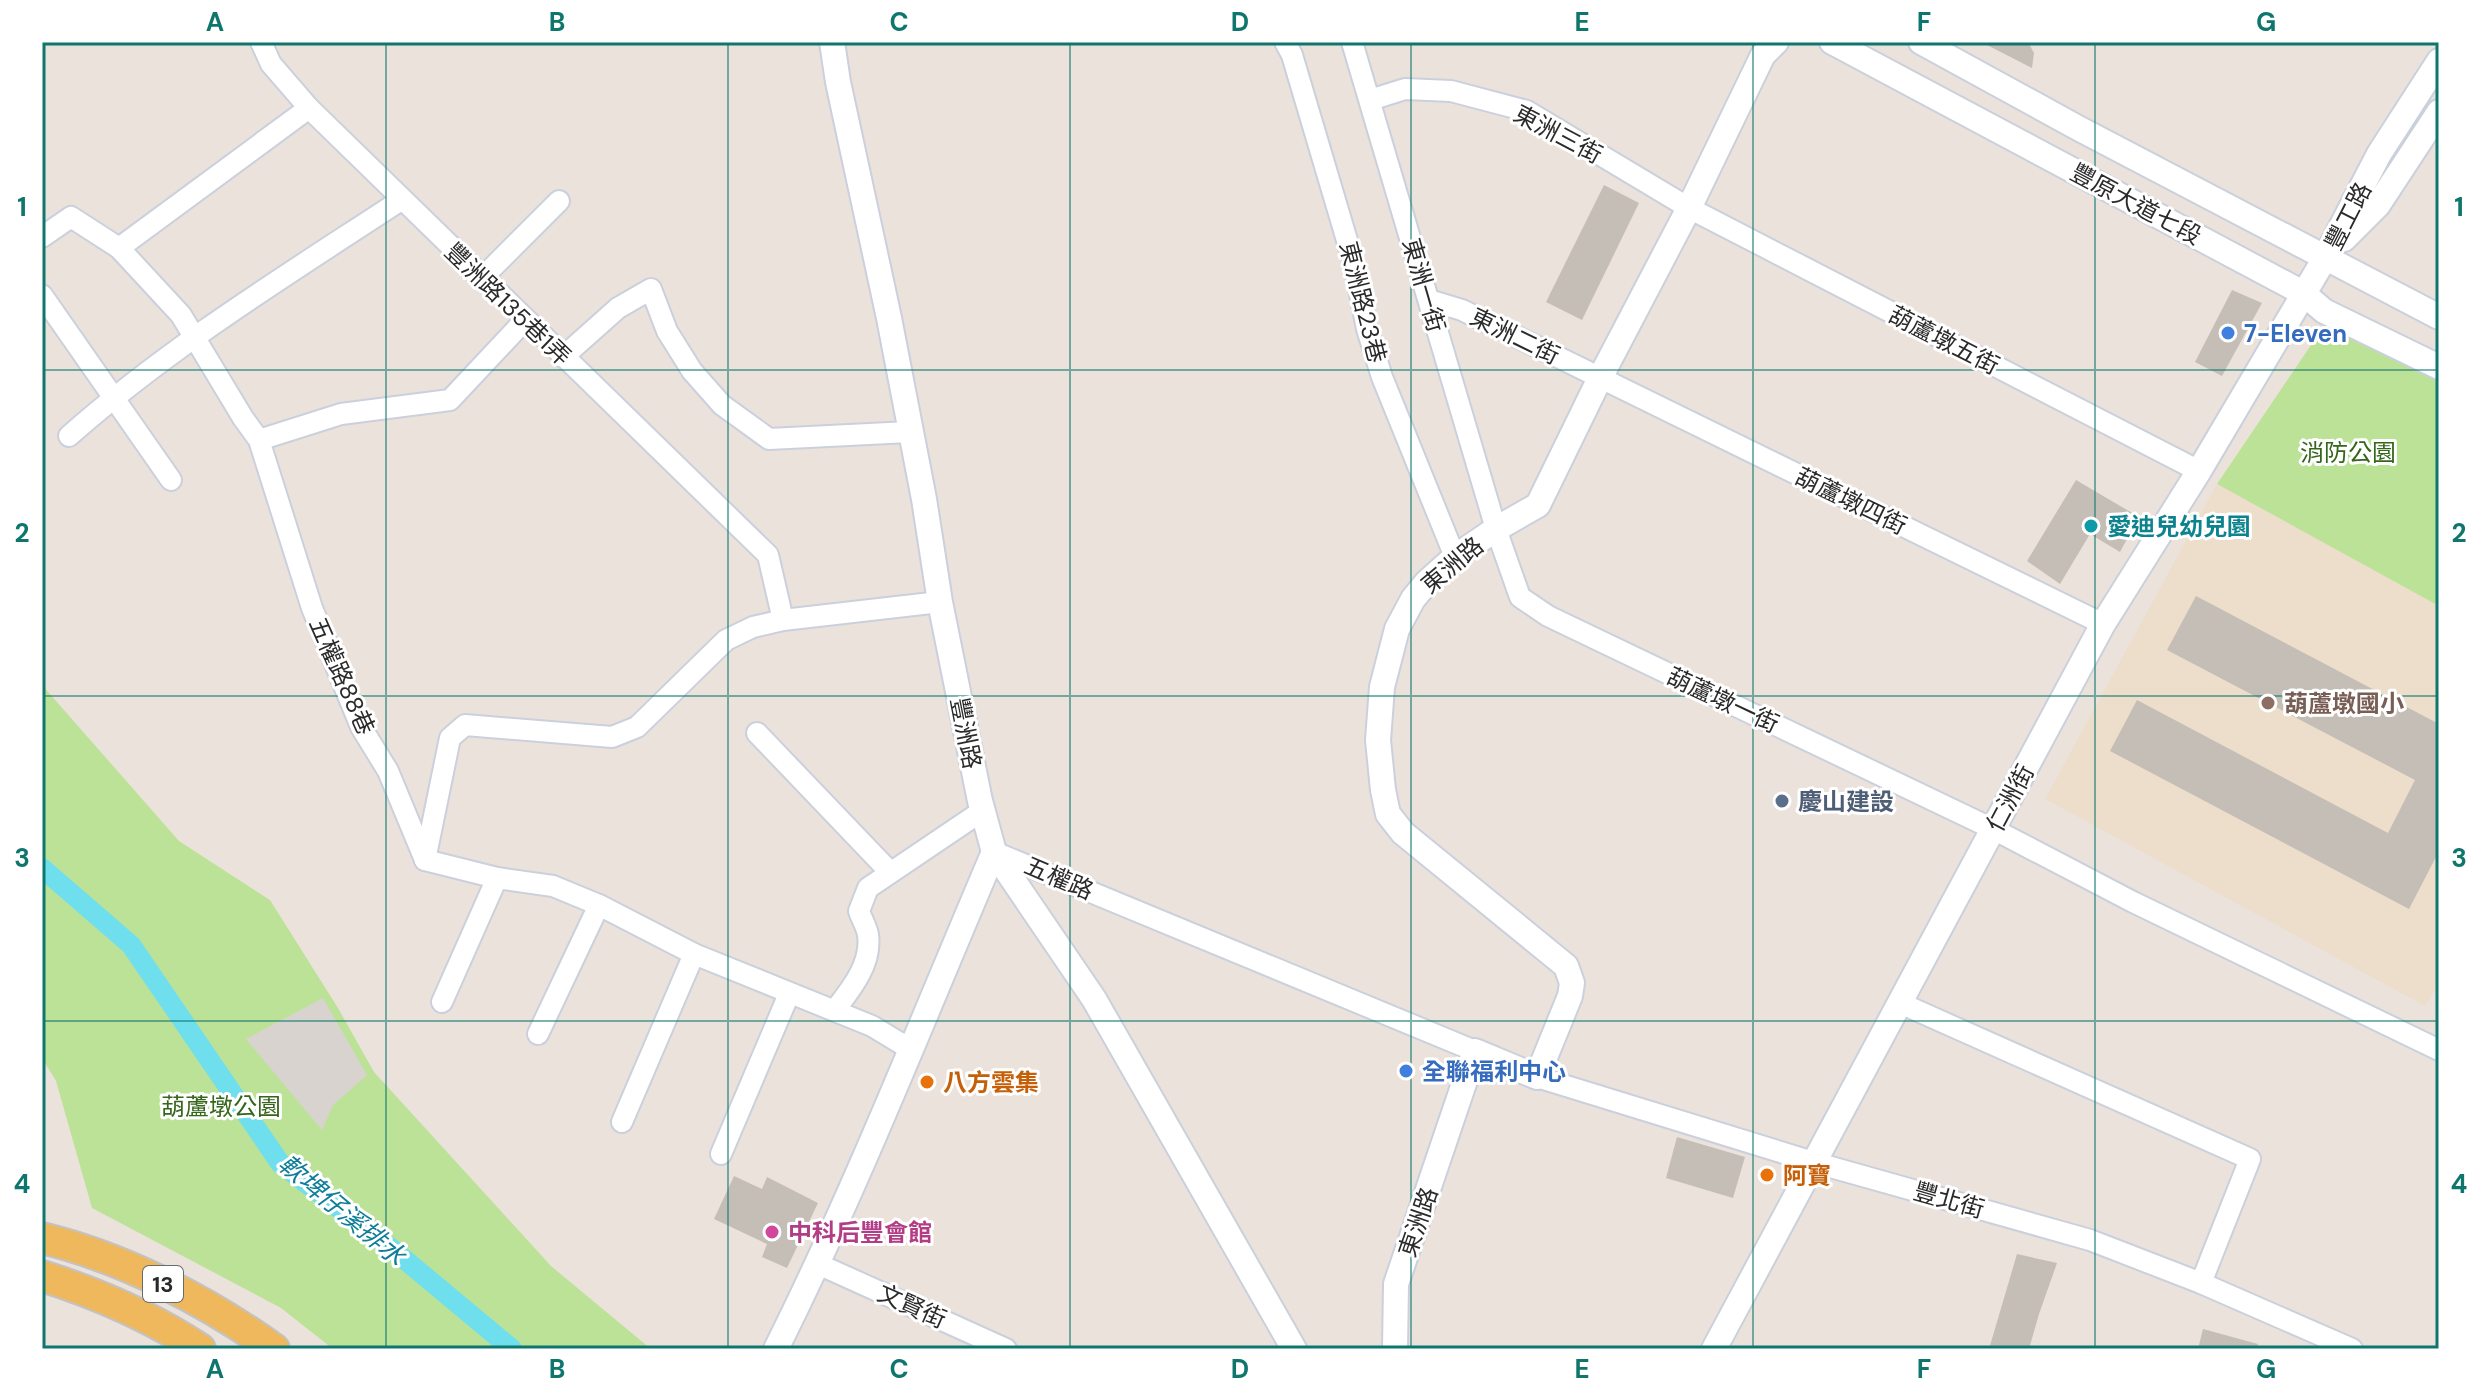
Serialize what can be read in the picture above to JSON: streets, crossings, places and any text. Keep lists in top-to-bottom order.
{
  "streets": {
    "main road": ["13"],
    "street": [
      "東洲三街",
      "豐原大道七段",
      "豐工路",
      "東洲一街",
      "東洲路23巷",
      "豐洲路135巷1弄",
      "東洲二街",
      "葫蘆墩五街",
      "葫蘆墩四街",
      "東洲路",
      "五權路88巷",
      "葫蘆墩一街",
      "豐洲路",
      "仁洲街",
      "五權路",
      "豐北街",
      "文賢街"
    ]
  },
  "crossings": [
    ["東洲三街", "東洲一街"],
    ["東洲三街", "葫蘆墩五街"],
    ["東洲三街", "東洲路"],
    ["豐原大道七段", "豐工路"],
    ["豐原大道七段", "仁洲街"],
    ["豐工路", "仁洲街"],
    ["東洲一街", "東洲二街"],
    ["東洲一街", "東洲路"],
    ["東洲一街", "葫蘆墩一街"],
    ["東洲路23巷", "東洲路"],
    ["東洲二街", "葫蘆墩四街"],
    ["東洲二街", "東洲路"],
    ["葫蘆墩五街", "東洲路"],
    ["葫蘆墩五街", "仁洲街"],
    ["葫蘆墩四街", "東洲路"],
    ["葫蘆墩四街", "仁洲街"],
    ["東洲路", "葫蘆墩一街"],
    ["東洲路", "五權路"],
    ["東洲路", "豐北街"],
    ["葫蘆墩一街", "仁洲街"],
    ["豐洲路", "五權路"],
    ["仁洲街", "豐北街"],
    ["五權路", "豐北街"],
    ["五權路", "文賢街"]
  ],
  "water": ["軟埤仔溪排水"],
  "parks": ["消防公園", "葫蘆墩公園"],
  "places": [
    "7-Eleven",
    "愛迪兒幼兒園",
    "葫蘆墩國小",
    "慶山建設",
    "全聯福利中心",
    "八方雲集",
    "阿寶",
    "中科后豐會館"
  ],
  "grid": {
    "columns": [
      "A",
      "B",
      "C",
      "D",
      "E",
      "F",
      "G"
    ],
    "rows": [
      "1",
      "2",
      "3",
      "4"
    ]
  }
}
